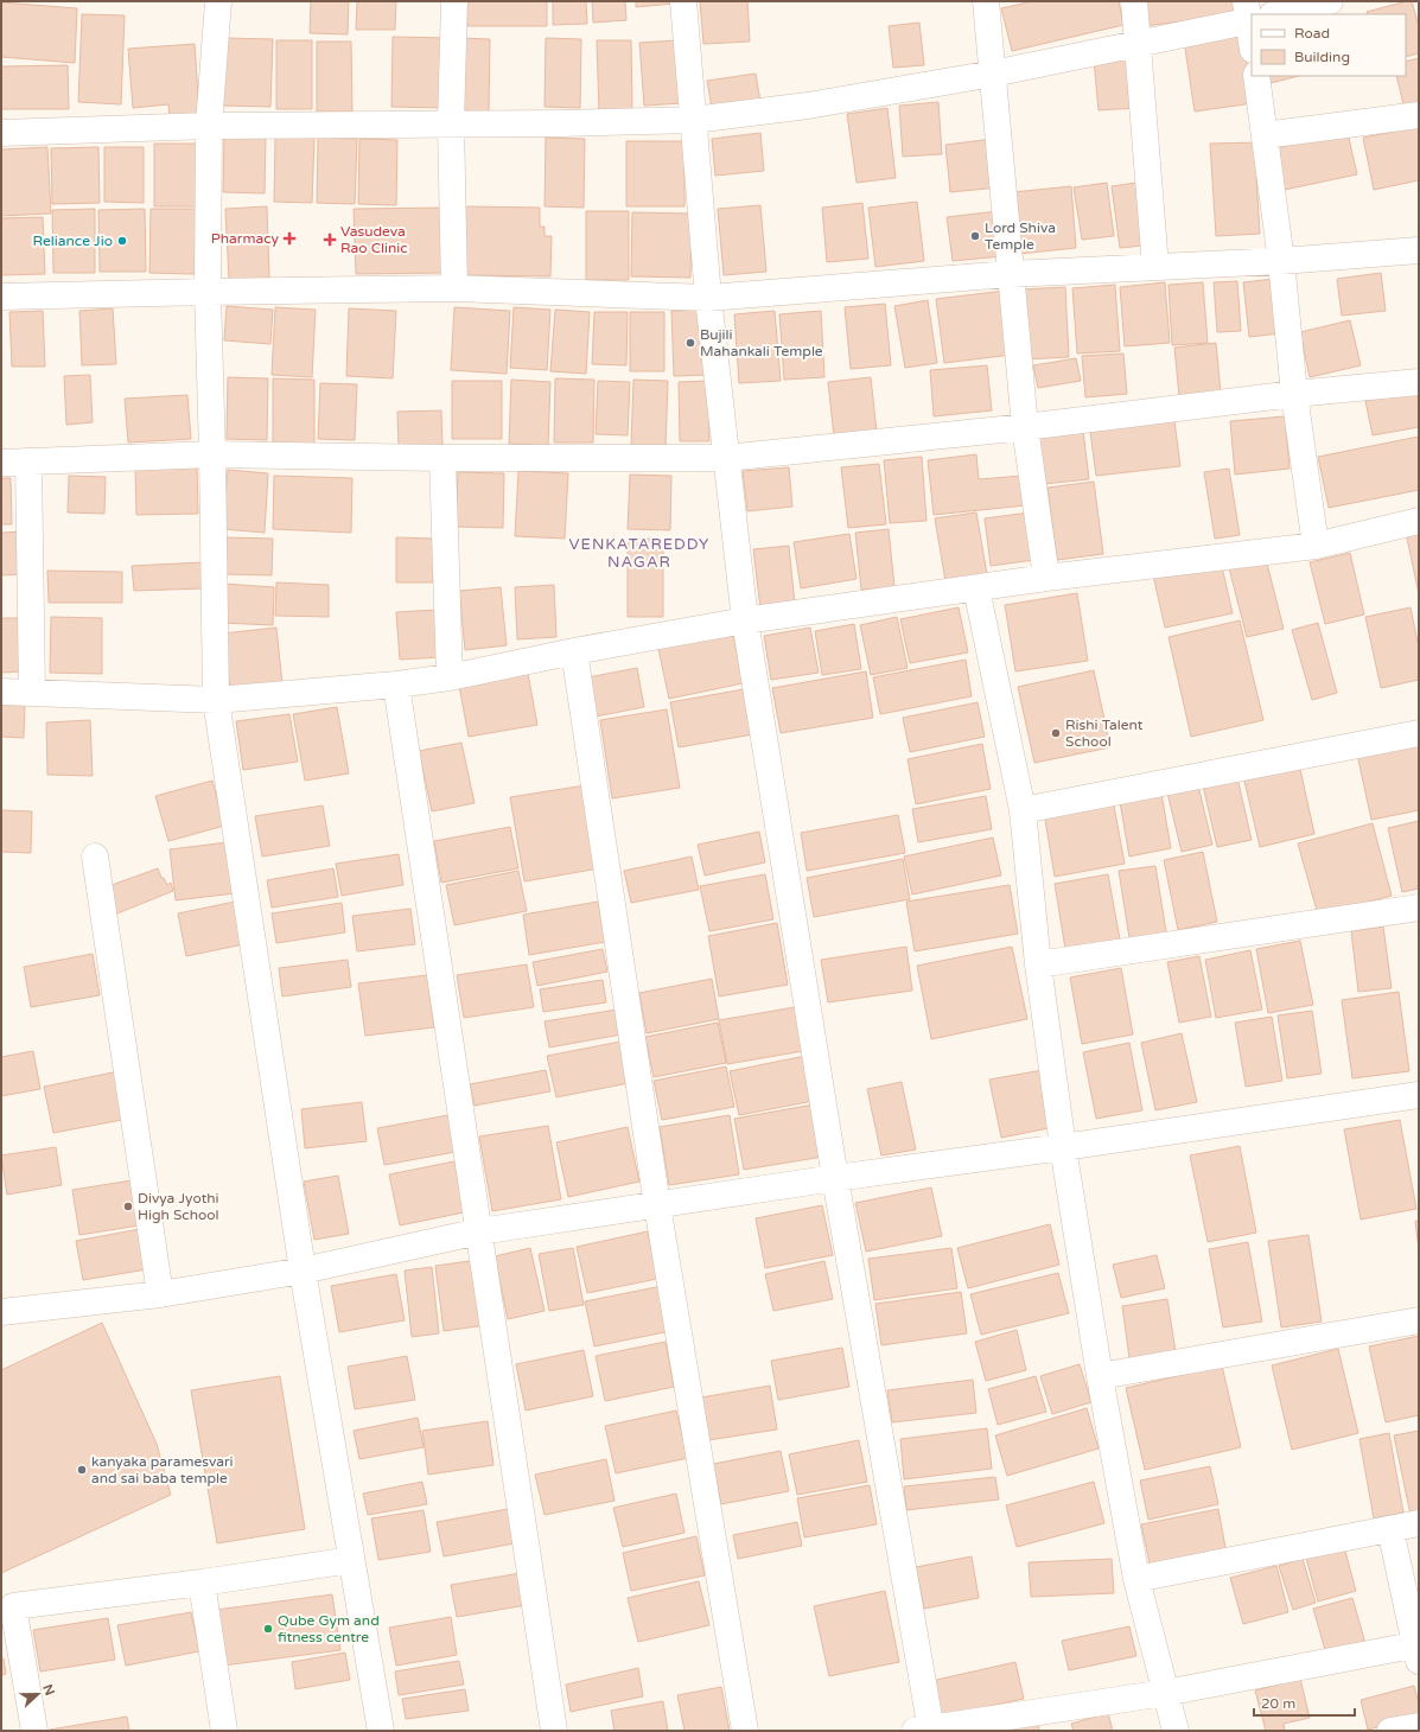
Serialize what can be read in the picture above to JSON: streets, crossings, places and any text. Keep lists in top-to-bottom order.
{
  "districts": ["VENKATAREDDY NAGAR"],
  "places": {
    "other": [
      "Lord Shiva Temple",
      "Reliance Jio",
      "Bujili Mahankali Temple",
      "Rishi Talent School",
      "Divya Jyothi High School",
      "kanyaka paramesvari and sai baba temple",
      "Qube Gym and fitness centre"
    ],
    "health": ["Pharmacy", "Vasudeva Rao Clinic"]
  },
  "legend": ["Road", "Building"],
  "scale_bar": "20 m",
  "north": "right"
}
